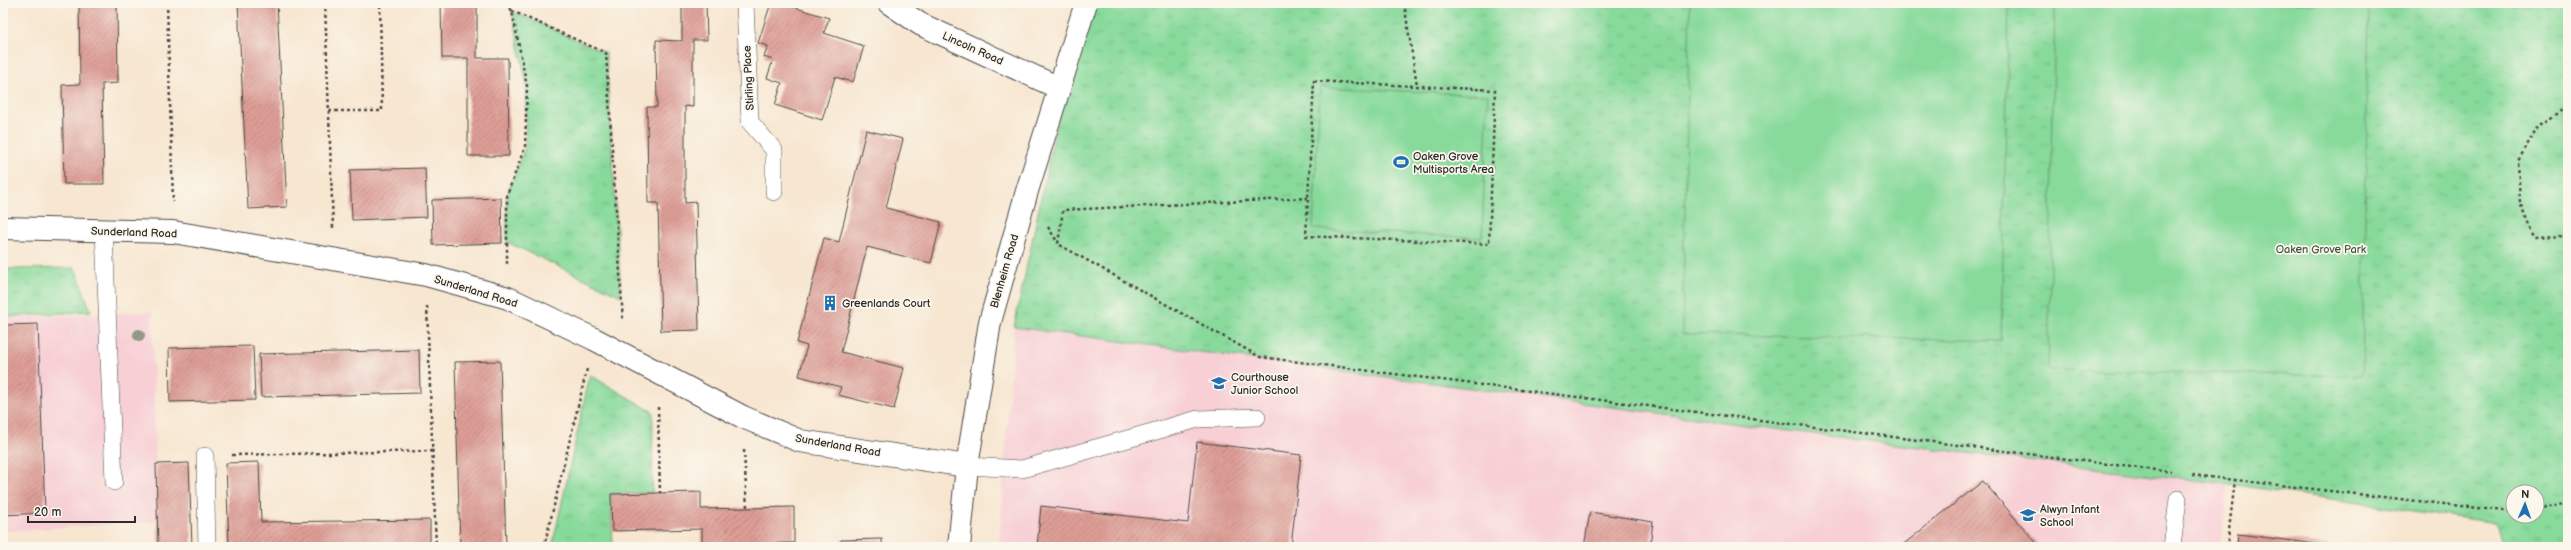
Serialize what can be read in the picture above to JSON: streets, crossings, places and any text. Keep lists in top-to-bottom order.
{
  "streets": {
    "street": ["Lincoln Road", "Sunderland Road", "Blenheim Road"],
    "lane": ["Stirling Place"]
  },
  "crossings": [
    ["Lincoln Road", "Blenheim Road"],
    ["Sunderland Road", "Blenheim Road"]
  ],
  "parks": ["Oaken Grove Park"],
  "places": {
    "sports": ["Oaken Grove Multisports Area"],
    "building": ["Greenlands Court"],
    "school or university": ["Courthouse Junior School", "Alwyn Infant School"]
  },
  "scale_bar": "20 m",
  "north": "top"
}
